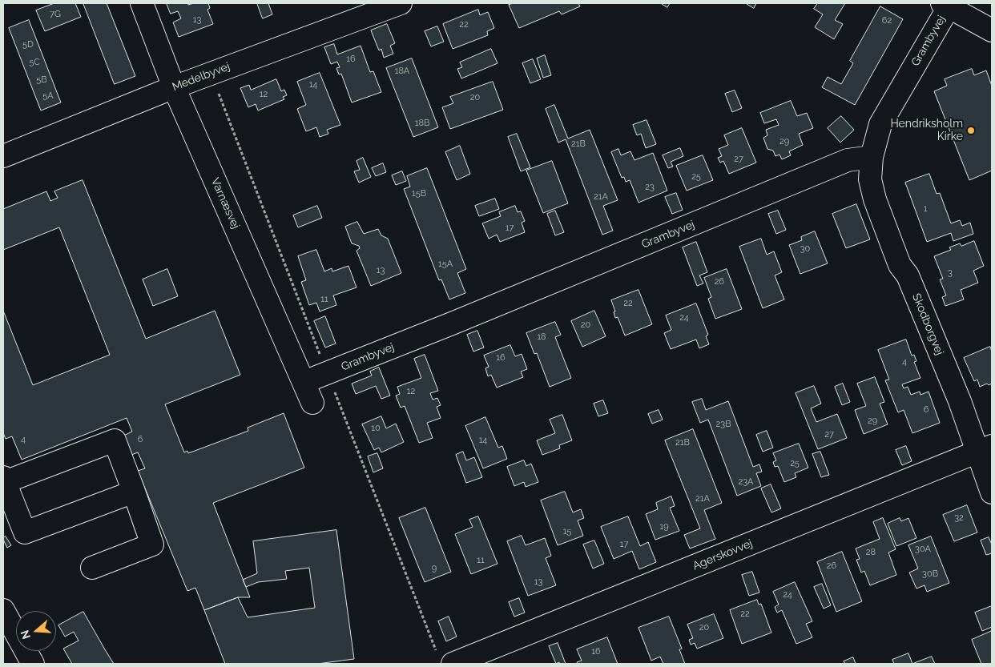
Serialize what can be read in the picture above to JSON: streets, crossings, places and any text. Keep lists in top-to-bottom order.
{
  "streets": {
    "street": [
      "Grambyvej",
      "Medelbyvej",
      "Varnæsvej",
      "Skodborgvej",
      "Agerskovvej"
    ]
  },
  "crossings": [
    ["Grambyvej", "Varnæsvej"],
    ["Grambyvej", "Skodborgvej"],
    ["Medelbyvej", "Varnæsvej"],
    ["Skodborgvej", "Agerskovvej"]
  ],
  "places": ["Hendriksholm Kirke"],
  "house_numbers": [
    "7G",
    "13",
    "62",
    "22",
    "5D",
    "16",
    "5C",
    "18A",
    "5B",
    "14",
    "12",
    "5A",
    "20",
    "18B",
    "29",
    "21B",
    "27",
    "25",
    "23",
    "15B",
    "21A",
    "1",
    "17",
    "30",
    "15A",
    "13",
    "3",
    "26",
    "11",
    "22",
    "24",
    "20",
    "18",
    "16",
    "4",
    "12",
    "6",
    "29",
    "23B",
    "10",
    "27",
    "4",
    "6",
    "14",
    "21B",
    "25",
    "23A",
    "21A",
    "32",
    "19",
    "15",
    "17",
    "30A",
    "28",
    "11",
    "26",
    "9",
    "30B",
    "13",
    "24",
    "22",
    "20",
    "16"
  ],
  "north": "left"
}
